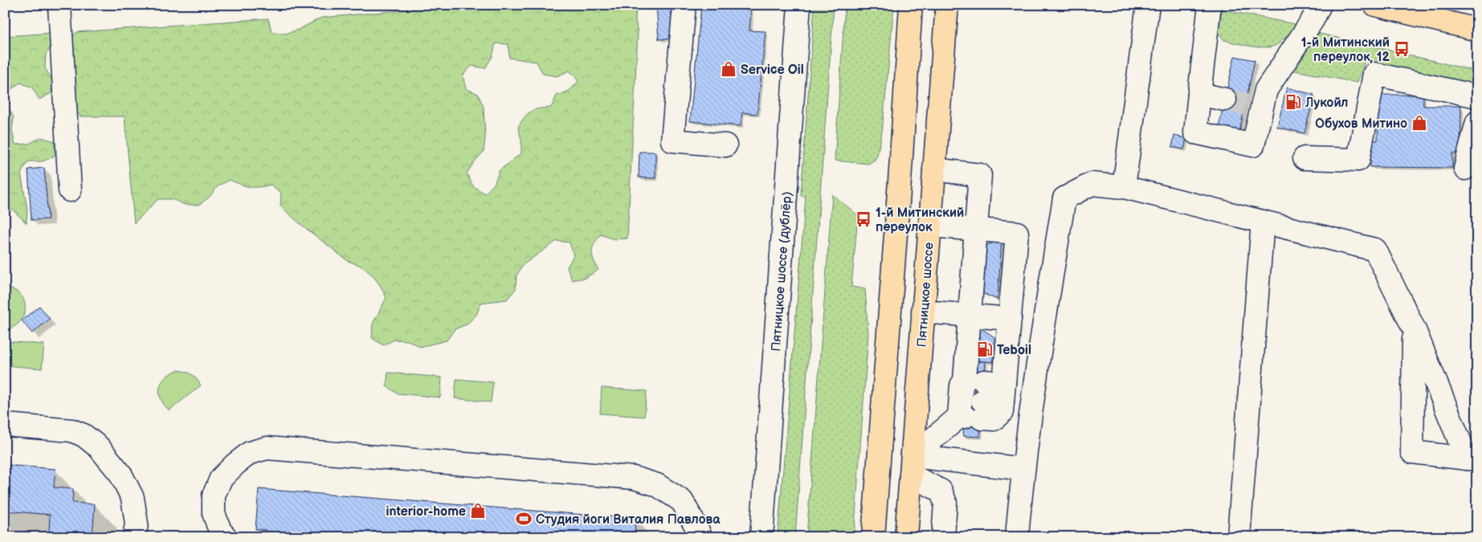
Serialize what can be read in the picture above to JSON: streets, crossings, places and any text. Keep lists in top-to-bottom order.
{
  "streets": {
    "main road": ["Пятницкое шоссе"],
    "street": ["Пятницкое шоссе (дублёр)"]
  },
  "places": {
    "bus stop": ["1-й Митинский переулок, 12", "1-й Митинский переулок"],
    "shop": ["Service Oil", "Обухов Митино", "interior-home"],
    "fuel station": ["Лукойл", "Teboil"],
    "sports": ["Студия йоги Виталия Павлова"]
  }
}
